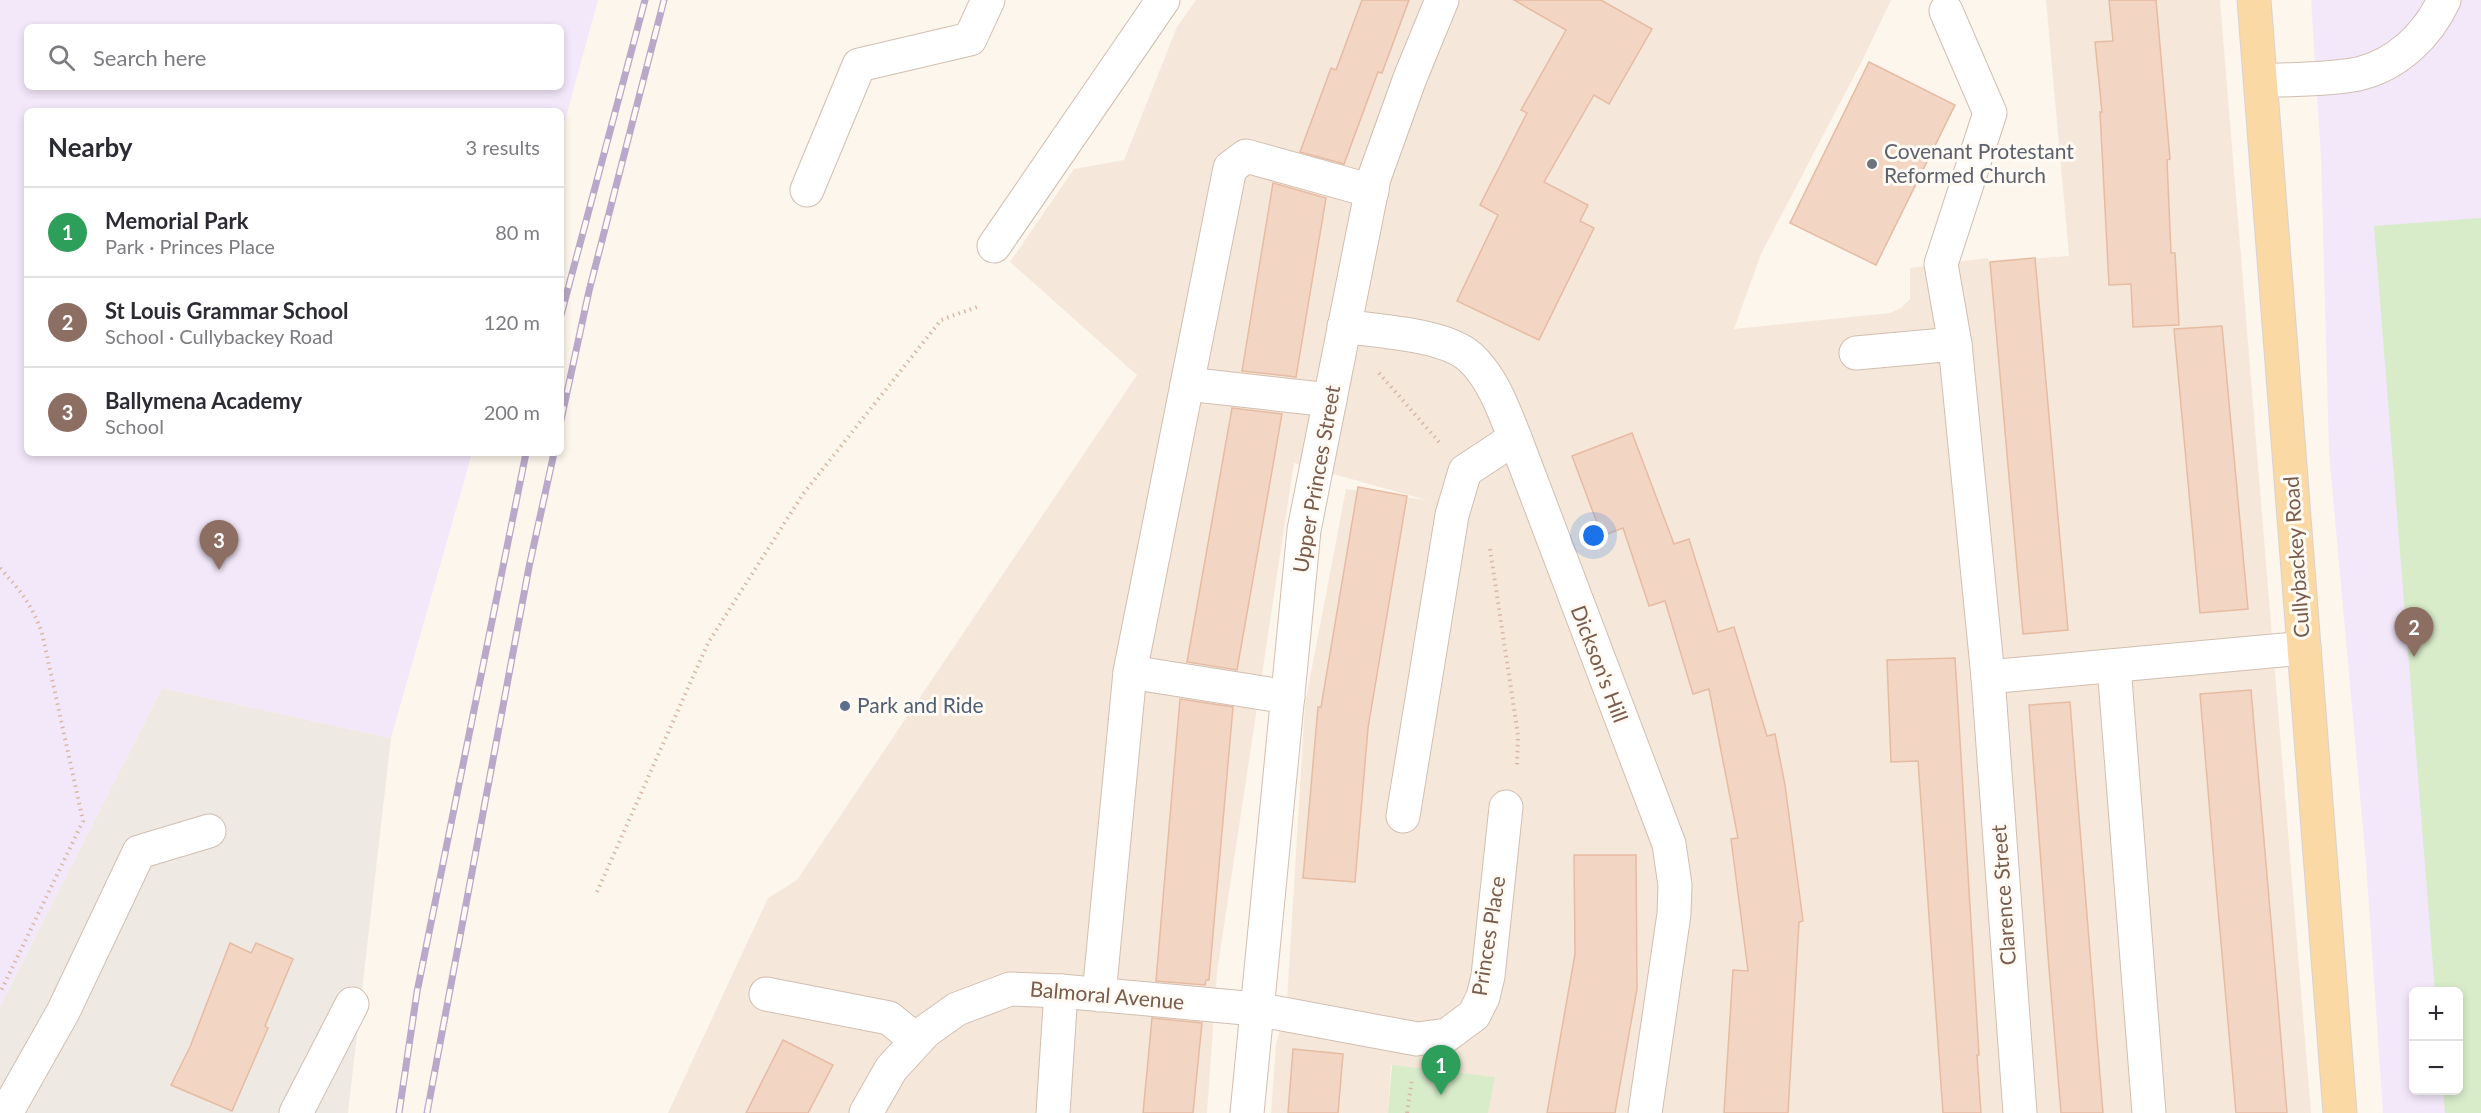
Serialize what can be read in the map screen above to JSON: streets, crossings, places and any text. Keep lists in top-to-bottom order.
{
  "streets": {
    "main road": ["Cullybackey Road"],
    "street": [
      "Upper Princes Street",
      "Dickson's Hill",
      "Clarence Street",
      "Princes Place",
      "Balmoral Avenue"
    ]
  },
  "crossings": [
    ["Upper Princes Street", "Dickson's Hill"],
    ["Upper Princes Street", "Princes Place"],
    ["Upper Princes Street", "Balmoral Avenue"],
    ["Princes Place", "Balmoral Avenue"]
  ],
  "places": ["Covenant Protestant Reformed Church", "Park and Ride"],
  "page": {
    "search": "Search here",
    "heading": ["Nearby", "3 results"],
    "list": [
      {
        "mark": "1",
        "name": "Memorial Park",
        "note": "Park · Princes Place",
        "value": "80 m"
      },
      {
        "mark": "2",
        "name": "St Louis Grammar School",
        "note": "School · Cullybackey Road",
        "value": "120 m"
      },
      {
        "mark": "3",
        "name": "Ballymena Academy",
        "note": "School",
        "value": "200 m"
      }
    ],
    "pins": ["3", "2", "1"],
    "map_buttons": ["+", "−"]
  }
}
